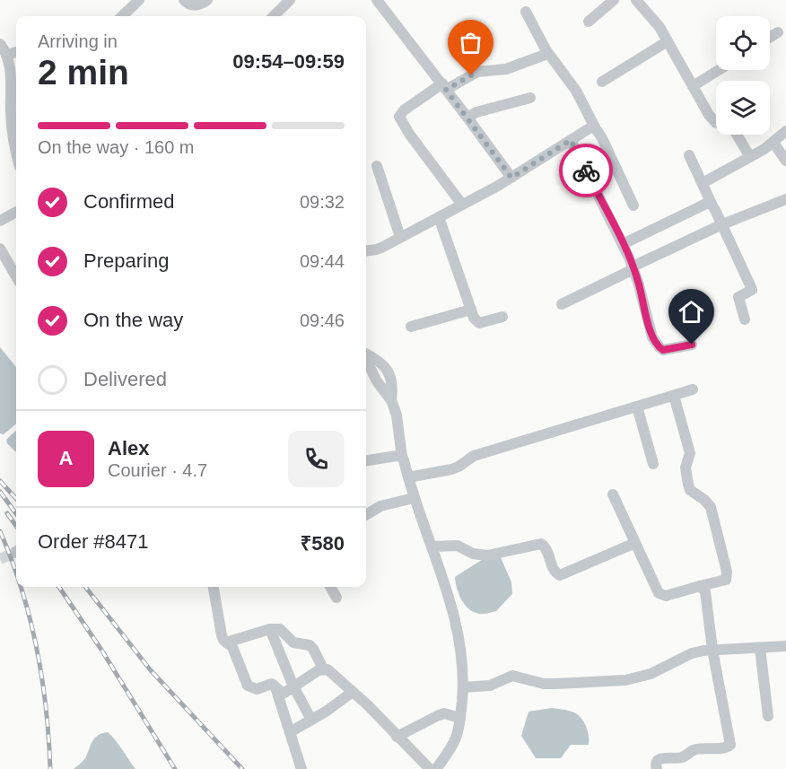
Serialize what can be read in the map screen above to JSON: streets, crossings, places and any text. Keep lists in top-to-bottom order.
{
  "page": {
    "heading": ["2 min", "Arriving in", "09:54–09:59"],
    "panel": [
      "Alex",
      "Courier · 4.7",
      "Order #8471",
      "₹580"
    ],
    "bar": "On the way · 160 m",
    "list": [
      ["Confirmed", "09:32"],
      ["Preparing", "09:44"],
      ["On the way", "09:46"],
      "Delivered"
    ],
    "round": "A"
  }
}
